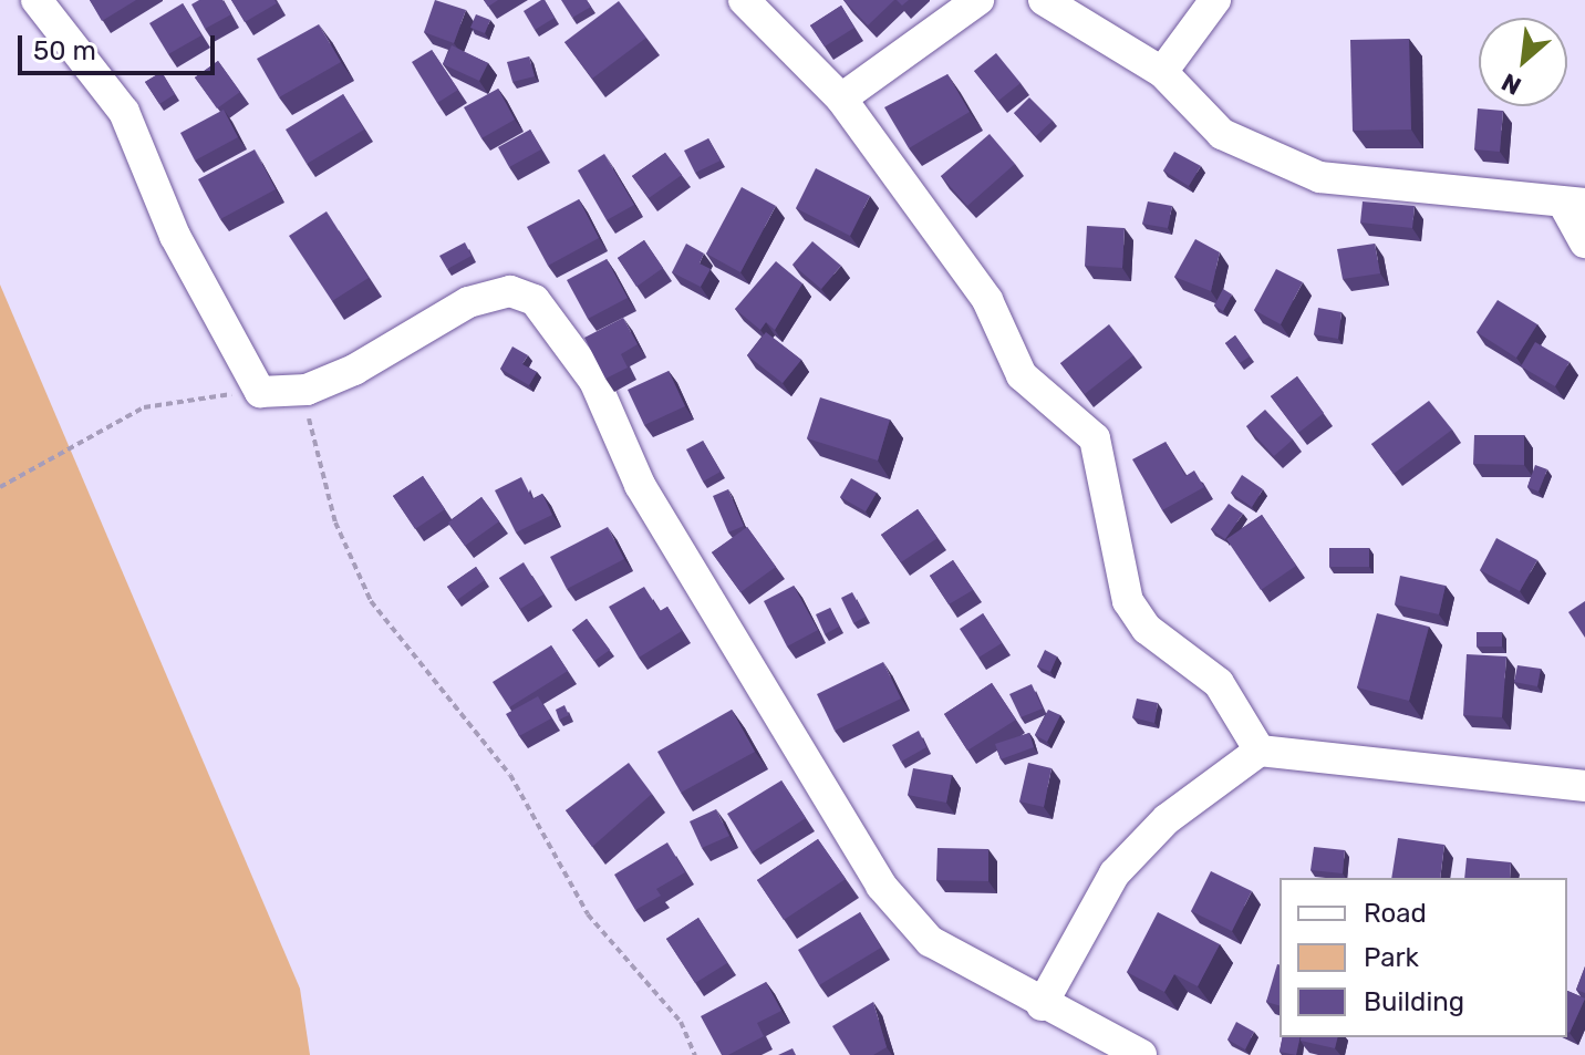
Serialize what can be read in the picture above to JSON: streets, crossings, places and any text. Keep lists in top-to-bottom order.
{
  "legend": ["Road", "Park", "Building"],
  "scale_bar": "50 m",
  "north": "bottom left"
}
